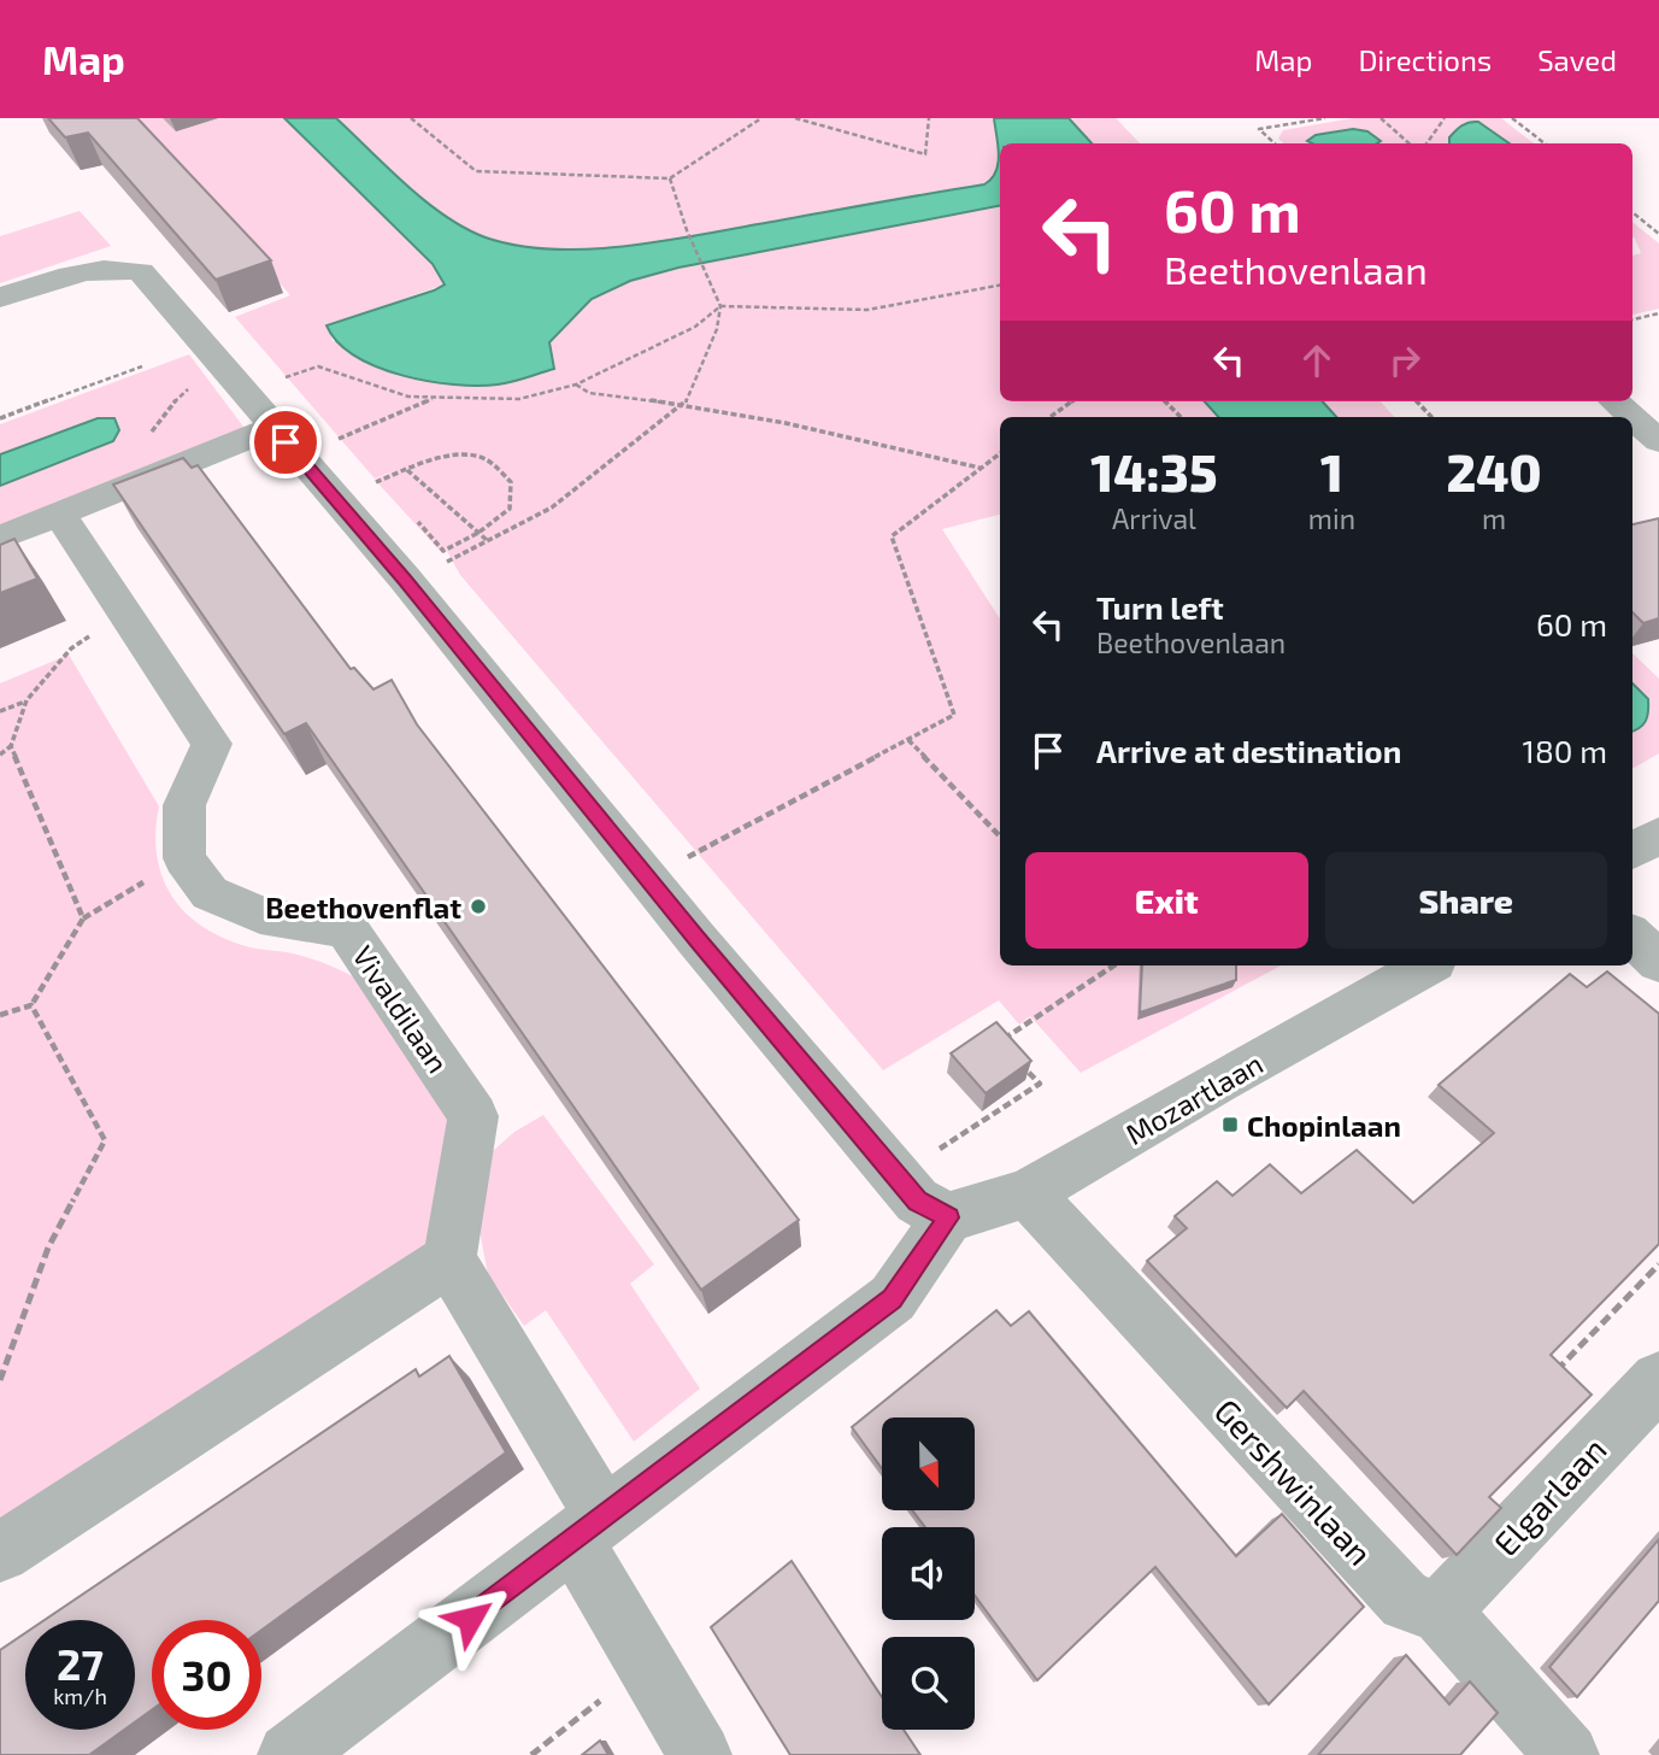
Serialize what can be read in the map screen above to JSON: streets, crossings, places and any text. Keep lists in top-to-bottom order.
{
  "streets": {
    "street": [
      "Vivaldilaan",
      "Mozartlaan",
      "Gershwinlaan",
      "Elgarlaan"
    ]
  },
  "crossings": [
    ["Mozartlaan", "Gershwinlaan"],
    ["Gershwinlaan", "Elgarlaan"]
  ],
  "places": {
    "other": ["Beethovenflat"],
    "transit": ["Chopinlaan"]
  },
  "north": "bottom",
  "page": {
    "header": "Map",
    "nav": ["Map", "Directions", "Saved"],
    "turn": ["60 m", "Beethovenlaan"],
    "eta": [
      "14:35",
      "Arrival",
      "1",
      "min",
      "240",
      "m"
    ],
    "list": [
      {
        "name": "Turn left",
        "note": "Beethovenlaan",
        "value": "60 m"
      },
      {
        "name": "Arrive at destination",
        "value": "180 m"
      }
    ],
    "buttons": ["Exit", "Share"],
    "speed": "27 km/h",
    "limit": "30"
  }
}
